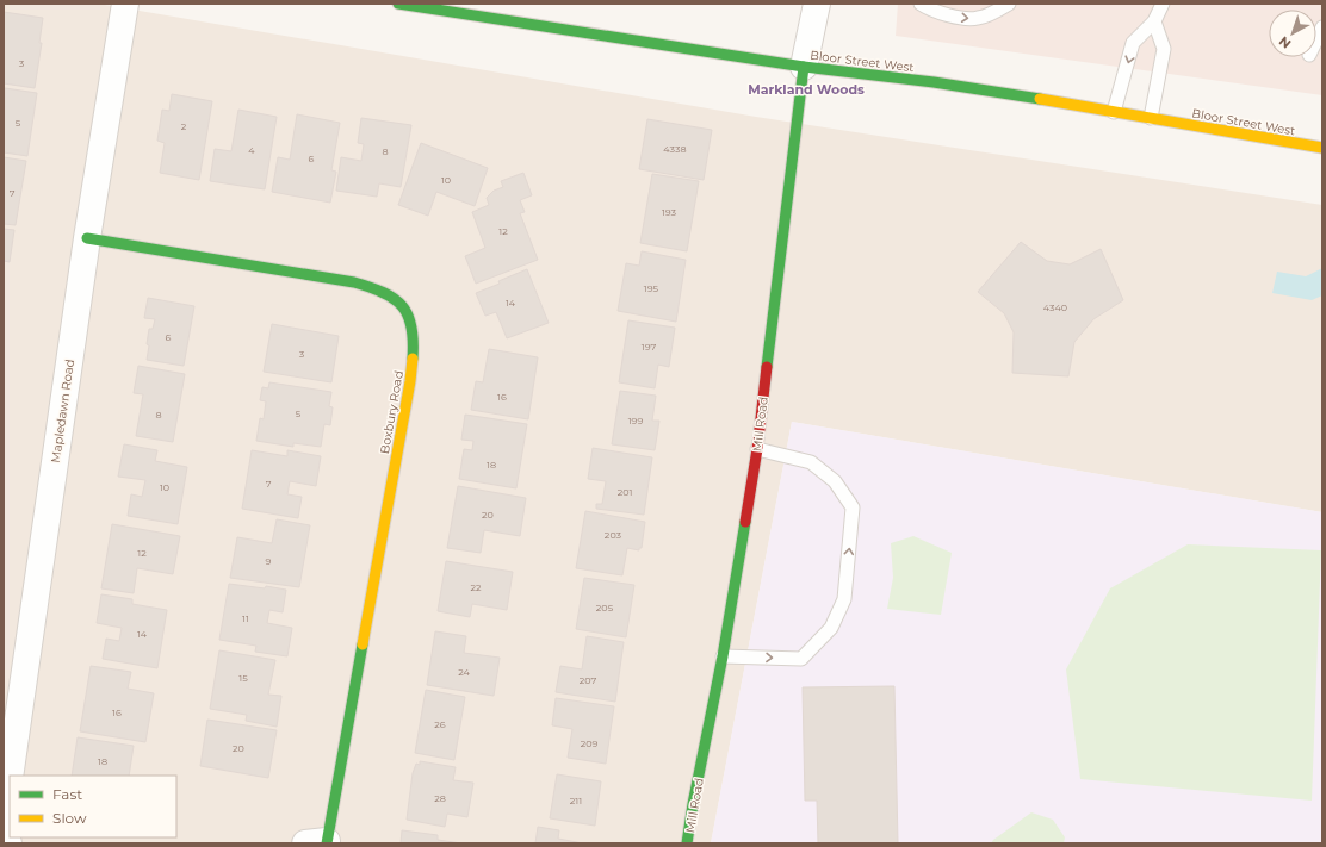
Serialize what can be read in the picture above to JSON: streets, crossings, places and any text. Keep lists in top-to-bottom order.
{
  "streets": {
    "street": [
      "Bloor Street West",
      "Mapledawn Road",
      "Boxbury Road",
      "Mill Road"
    ]
  },
  "crossings": [
    ["Bloor Street West", "Mill Road"],
    ["Mapledawn Road", "Boxbury Road"]
  ],
  "districts": ["Markland Woods"],
  "house_numbers": [
    "3",
    "5",
    "2",
    "4338",
    "4",
    "8",
    "6",
    "10",
    "7",
    "193",
    "12",
    "195",
    "14",
    "4340",
    "6",
    "197",
    "3",
    "16",
    "5",
    "8",
    "199",
    "18",
    "7",
    "10",
    "201",
    "20",
    "203",
    "12",
    "9",
    "22",
    "205",
    "11",
    "14",
    "24",
    "15",
    "207",
    "16",
    "26",
    "209",
    "20",
    "18",
    "28",
    "211"
  ],
  "legend": ["Fast", "Slow"],
  "north": "bottom left"
}
